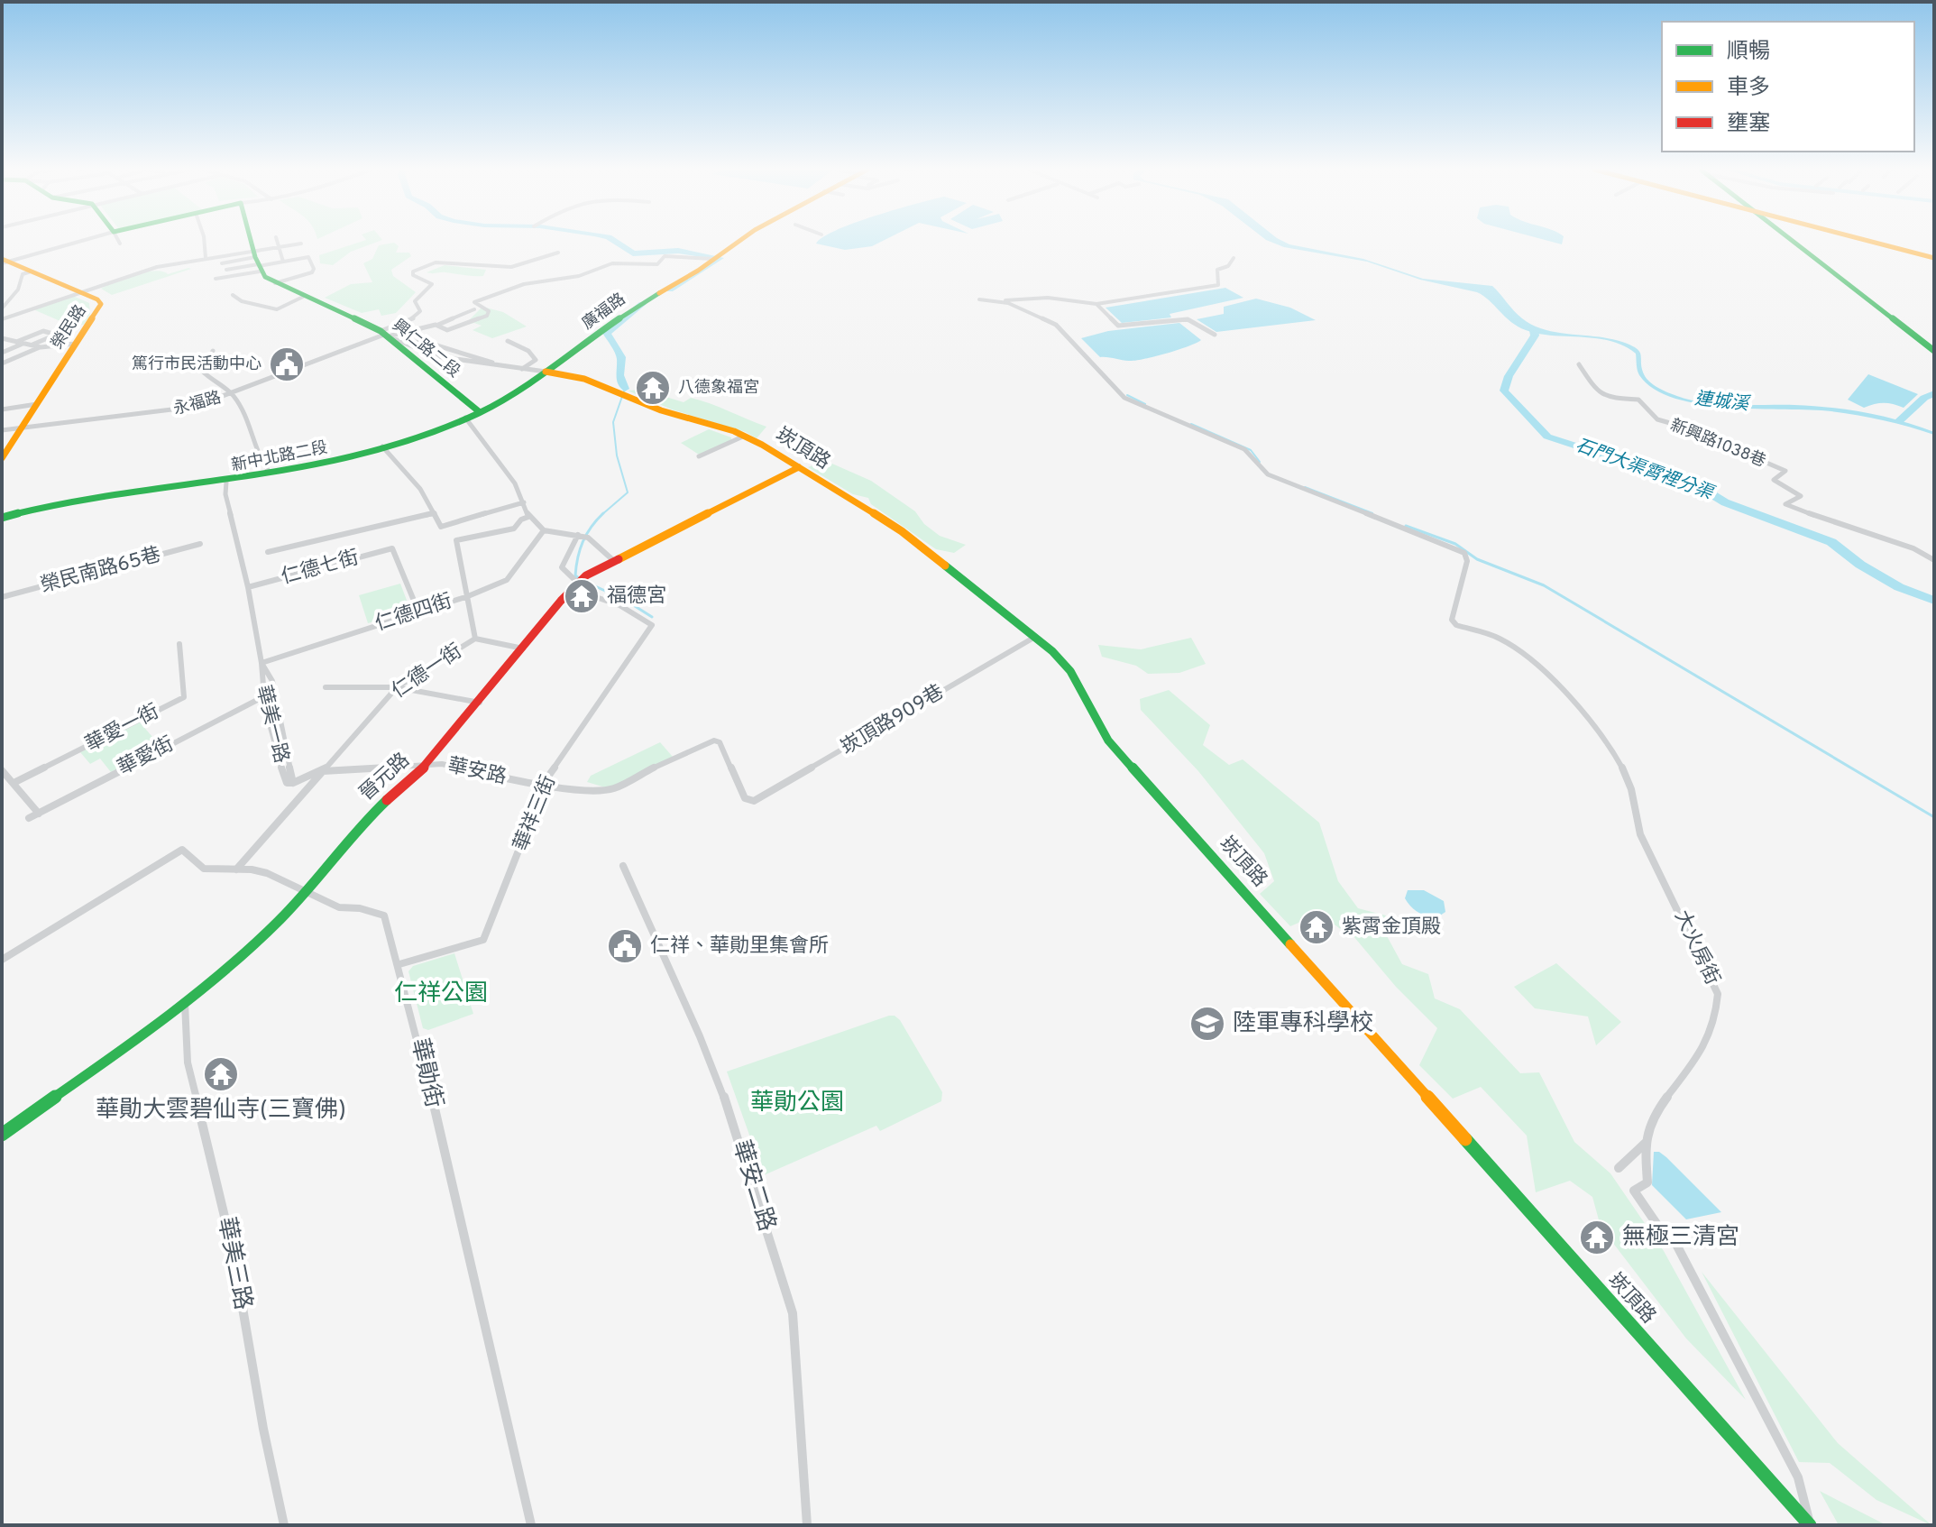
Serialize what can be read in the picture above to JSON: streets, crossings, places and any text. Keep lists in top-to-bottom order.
{
  "streets": {
    "street": [
      "廣福路",
      "榮民路",
      "興仁路二段",
      "永福路",
      "新興路1038巷",
      "崁頂路",
      "新中北路二段",
      "仁德七街",
      "榮民南路65巷",
      "仁德四街",
      "仁德一街",
      "崁頂路909巷",
      "華美一路",
      "華愛一街",
      "華愛街",
      "華安路",
      "晉元路",
      "華祥三街",
      "大火房街",
      "華勛街",
      "華安二路",
      "華美三路"
    ]
  },
  "crossings": [
    ["廣福路", "崁頂路"],
    ["廣福路", "新中北路二段"],
    ["榮民路", "永福路"],
    ["興仁路二段", "永福路"],
    ["興仁路二段", "新中北路二段"],
    ["崁頂路", "新中北路二段"],
    ["崁頂路", "崁頂路909巷"],
    ["崁頂路", "晉元路"],
    ["崁頂路", "大火房街"],
    ["新中北路二段", "華美一路"],
    ["仁德七街", "仁德四街"],
    ["仁德七街", "華美一路"],
    ["仁德四街", "華美一路"],
    ["仁德一街", "華美一路"],
    ["仁德一街", "華安路"],
    ["仁德一街", "晉元路"],
    ["仁德一街", "華勛街"],
    ["崁頂路909巷", "華安路"],
    ["華美一路", "華愛街"],
    ["華安路", "晉元路"],
    ["華安路", "華祥三街"],
    ["晉元路", "華祥三街"],
    ["晉元路", "華勛街"],
    ["晉元路", "華美三路"],
    ["華祥三街", "華勛街"]
  ],
  "water": ["連城溪", "石門大渠霄裡分渠"],
  "parks": ["仁祥公園", "華勛公園"],
  "places": {
    "public building": ["篤行市民活動中心", "仁祥、華勛里集會所"],
    "temple": [
      "八德象福宮",
      "福德宮",
      "紫霄金頂殿",
      "華勛大雲碧仙寺(三寶佛)",
      "無極三清宮"
    ],
    "school or university": ["陸軍專科學校"]
  },
  "legend": ["順暢", "車多", "壅塞"]
}
